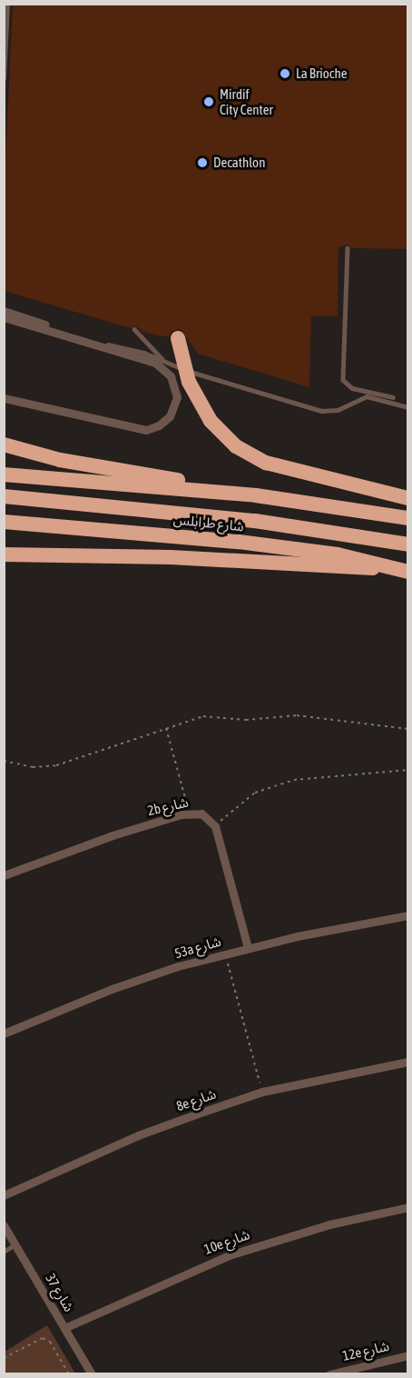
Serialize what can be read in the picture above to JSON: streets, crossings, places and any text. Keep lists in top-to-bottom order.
{
  "streets": {
    "highway": ["شارع طرابلس"],
    "street": [
      "2b شارع",
      "53a شارع",
      "8e شارع",
      "10e شارع",
      "شارع 37",
      "12e شارع"
    ]
  },
  "crossings": [
    ["10e شارع", "شارع 37"]
  ],
  "places": ["La Brioche", "Mirdif City Center", "Decathlon"]
}
